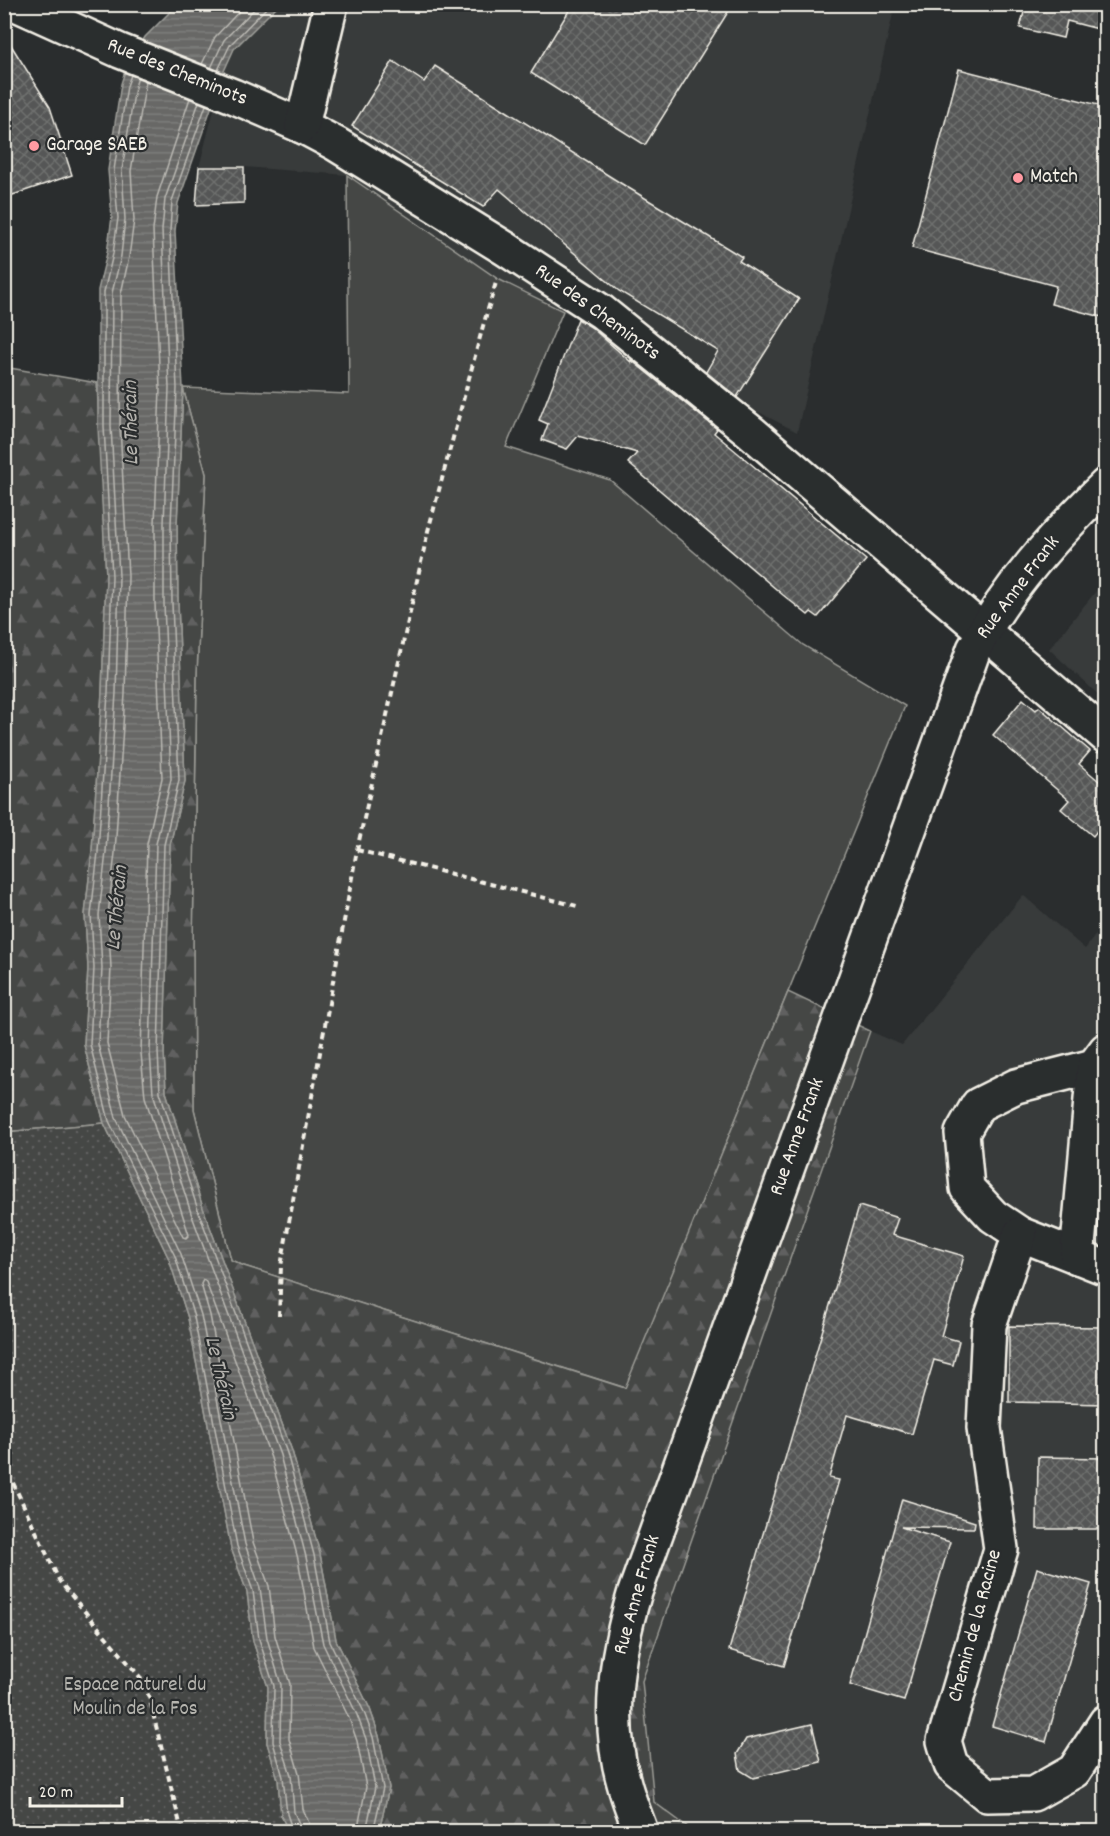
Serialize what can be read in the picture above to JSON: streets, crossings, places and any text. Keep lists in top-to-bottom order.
{
  "streets": {
    "street": ["Rue des Cheminots", "Rue Anne Frank", "Chemin de la Racine"]
  },
  "crossings": [
    ["Rue des Cheminots", "Rue Anne Frank"]
  ],
  "water": ["Le Thérain"],
  "parks": ["Espace naturel du Moulin de la Fos"],
  "places": ["Garage SAEB", "Match"],
  "scale_bar": "20 m"
}
